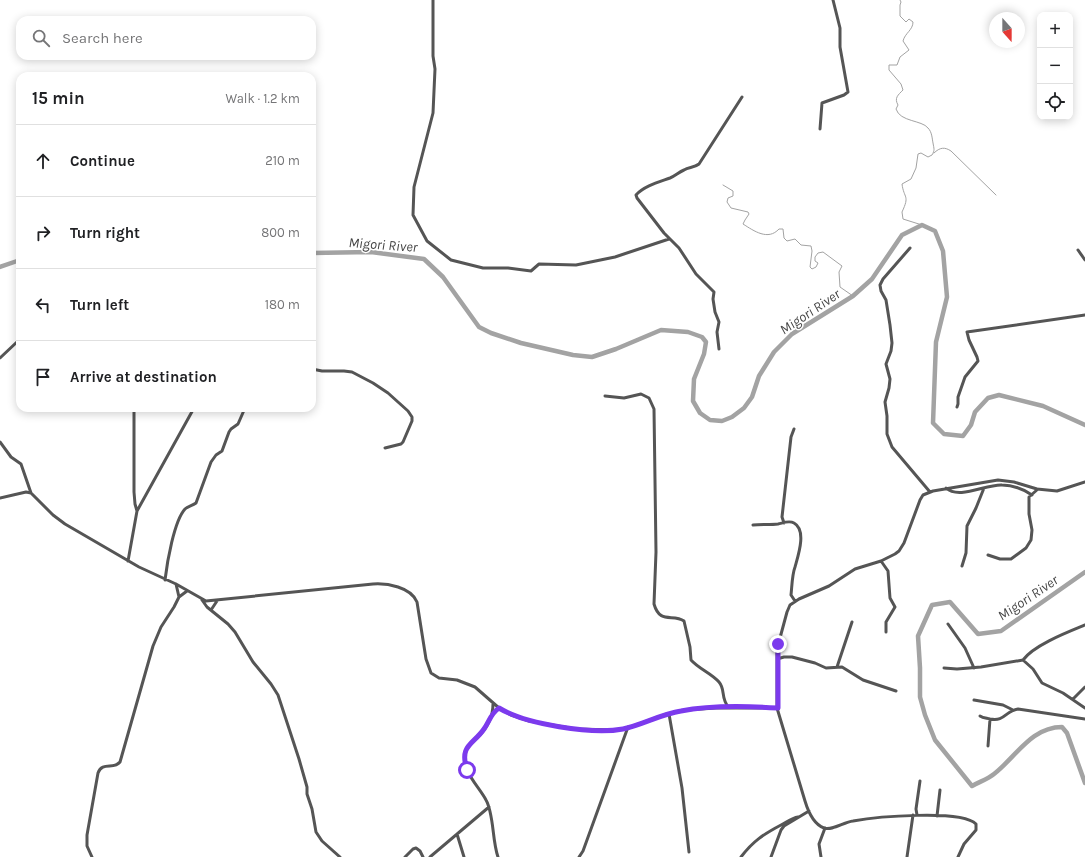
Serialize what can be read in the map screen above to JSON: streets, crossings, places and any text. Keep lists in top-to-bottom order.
{
  "water": ["Migori River"],
  "north": "bottom",
  "page": {
    "map_buttons": ["+", "−"],
    "search": "Search here",
    "heading": ["15 min", "Walk · 1.2 km"],
    "list": [
      ["Continue", "210 m"],
      ["Turn right", "800 m"],
      ["Turn left", "180 m"],
      "Arrive at destination"
    ]
  }
}
